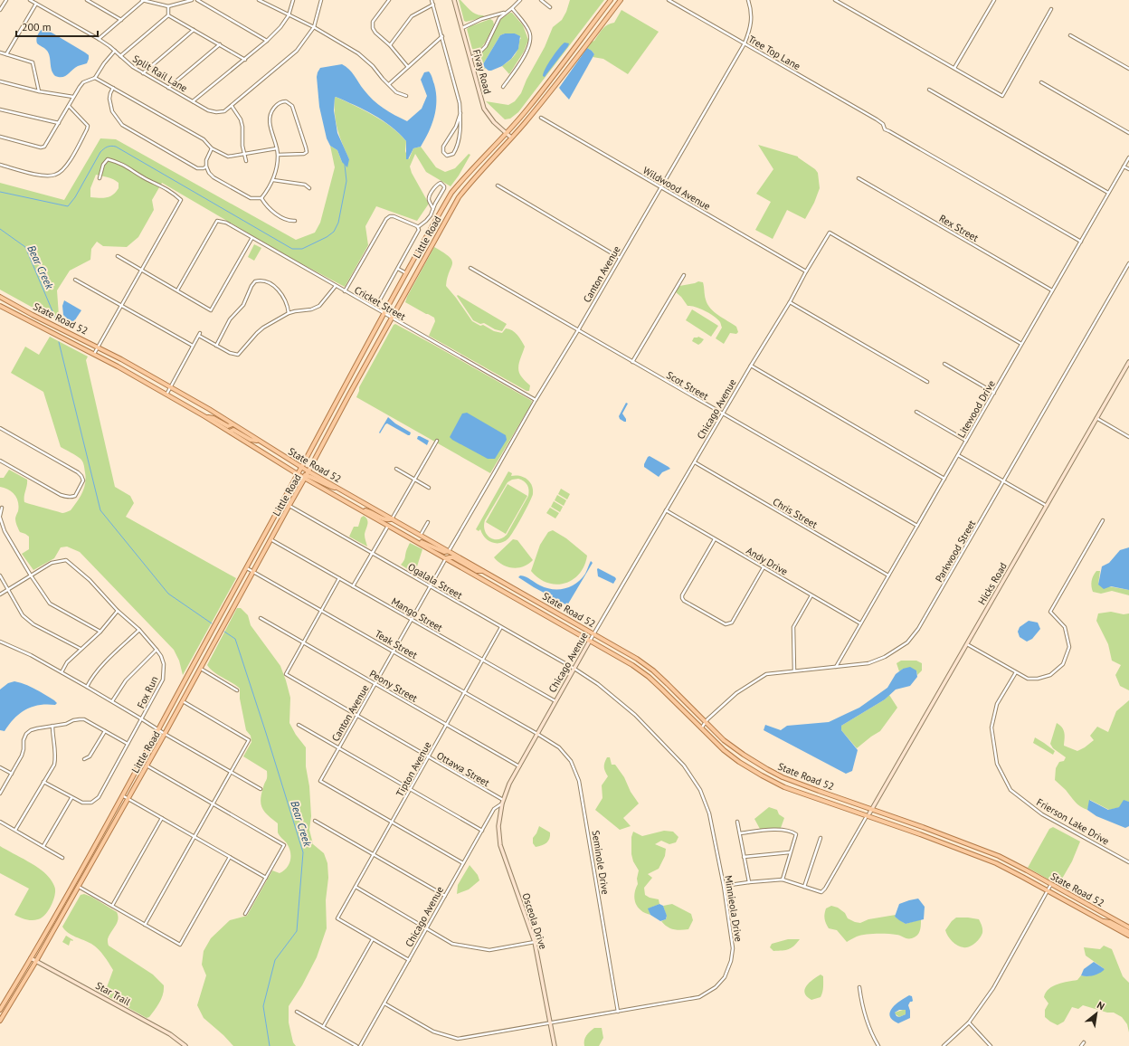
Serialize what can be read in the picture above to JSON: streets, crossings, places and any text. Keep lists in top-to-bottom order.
{
  "streets": {
    "main road": ["Little Road", "State Road 52"],
    "street": [
      "Tree Top Lane",
      "Fivay Road",
      "Split Rail Lane",
      "Wildwood Avenue",
      "Rex Street",
      "Canton Avenue",
      "Cricket Street",
      "Scot Street",
      "Chicago Avenue",
      "Litewood Drive",
      "Chris Street",
      "Parkwood Street",
      "Andy Drive",
      "Ogalala Street",
      "Hicks Road",
      "Mango Street",
      "Teak Street",
      "Peony Street",
      "Fox Run",
      "Tipton Avenue",
      "Ottawa Street",
      "Frierson Lake Drive",
      "Seminole Drive",
      "Minnieola Drive",
      "Osceola Drive",
      "Star Trail"
    ]
  },
  "crossings": [
    ["Tree Top Lane", "Canton Avenue"],
    ["Tree Top Lane", "Litewood Drive"],
    ["Fivay Road", "Little Road"],
    ["Wildwood Avenue", "Canton Avenue"],
    ["Wildwood Avenue", "Chicago Avenue"],
    ["Rex Street", "Litewood Drive"],
    ["Little Road", "Cricket Street"],
    ["Little Road", "State Road 52"],
    ["Little Road", "Ogalala Street"],
    ["Little Road", "Mango Street"],
    ["Little Road", "Teak Street"],
    ["Little Road", "Star Trail"],
    ["Canton Avenue", "Cricket Street"],
    ["Canton Avenue", "State Road 52"],
    ["Canton Avenue", "Scot Street"],
    ["Canton Avenue", "Ogalala Street"],
    ["Canton Avenue", "Mango Street"],
    ["Canton Avenue", "Teak Street"],
    ["Canton Avenue", "Peony Street"],
    ["Canton Avenue", "Tipton Avenue"],
    ["Canton Avenue", "Ottawa Street"],
    ["State Road 52", "Chicago Avenue"],
    ["State Road 52", "Parkwood Street"],
    ["State Road 52", "Hicks Road"],
    ["Scot Street", "Chicago Avenue"],
    ["Scot Street", "Litewood Drive"],
    ["Chicago Avenue", "Litewood Drive"],
    ["Chicago Avenue", "Chris Street"],
    ["Chicago Avenue", "Andy Drive"],
    ["Chicago Avenue", "Ogalala Street"],
    ["Chicago Avenue", "Mango Street"],
    ["Chicago Avenue", "Teak Street"],
    ["Chicago Avenue", "Peony Street"],
    ["Chicago Avenue", "Ottawa Street"],
    ["Chicago Avenue", "Seminole Drive"],
    ["Chicago Avenue", "Minnieola Drive"],
    ["Chicago Avenue", "Osceola Drive"],
    ["Litewood Drive", "Chris Street"],
    ["Litewood Drive", "Parkwood Street"],
    ["Litewood Drive", "Andy Drive"],
    ["Ogalala Street", "Tipton Avenue"],
    ["Ogalala Street", "Minnieola Drive"],
    ["Mango Street", "Tipton Avenue"],
    ["Teak Street", "Tipton Avenue"],
    ["Teak Street", "Seminole Drive"],
    ["Peony Street", "Tipton Avenue"],
    ["Peony Street", "Ottawa Street"],
    ["Tipton Avenue", "Ottawa Street"],
    ["Ottawa Street", "Osceola Drive"],
    ["Seminole Drive", "Minnieola Drive"],
    ["Minnieola Drive", "Osceola Drive"]
  ],
  "water": ["Bear Creek"],
  "scale_bar": "200 m",
  "north": "top right"
}
